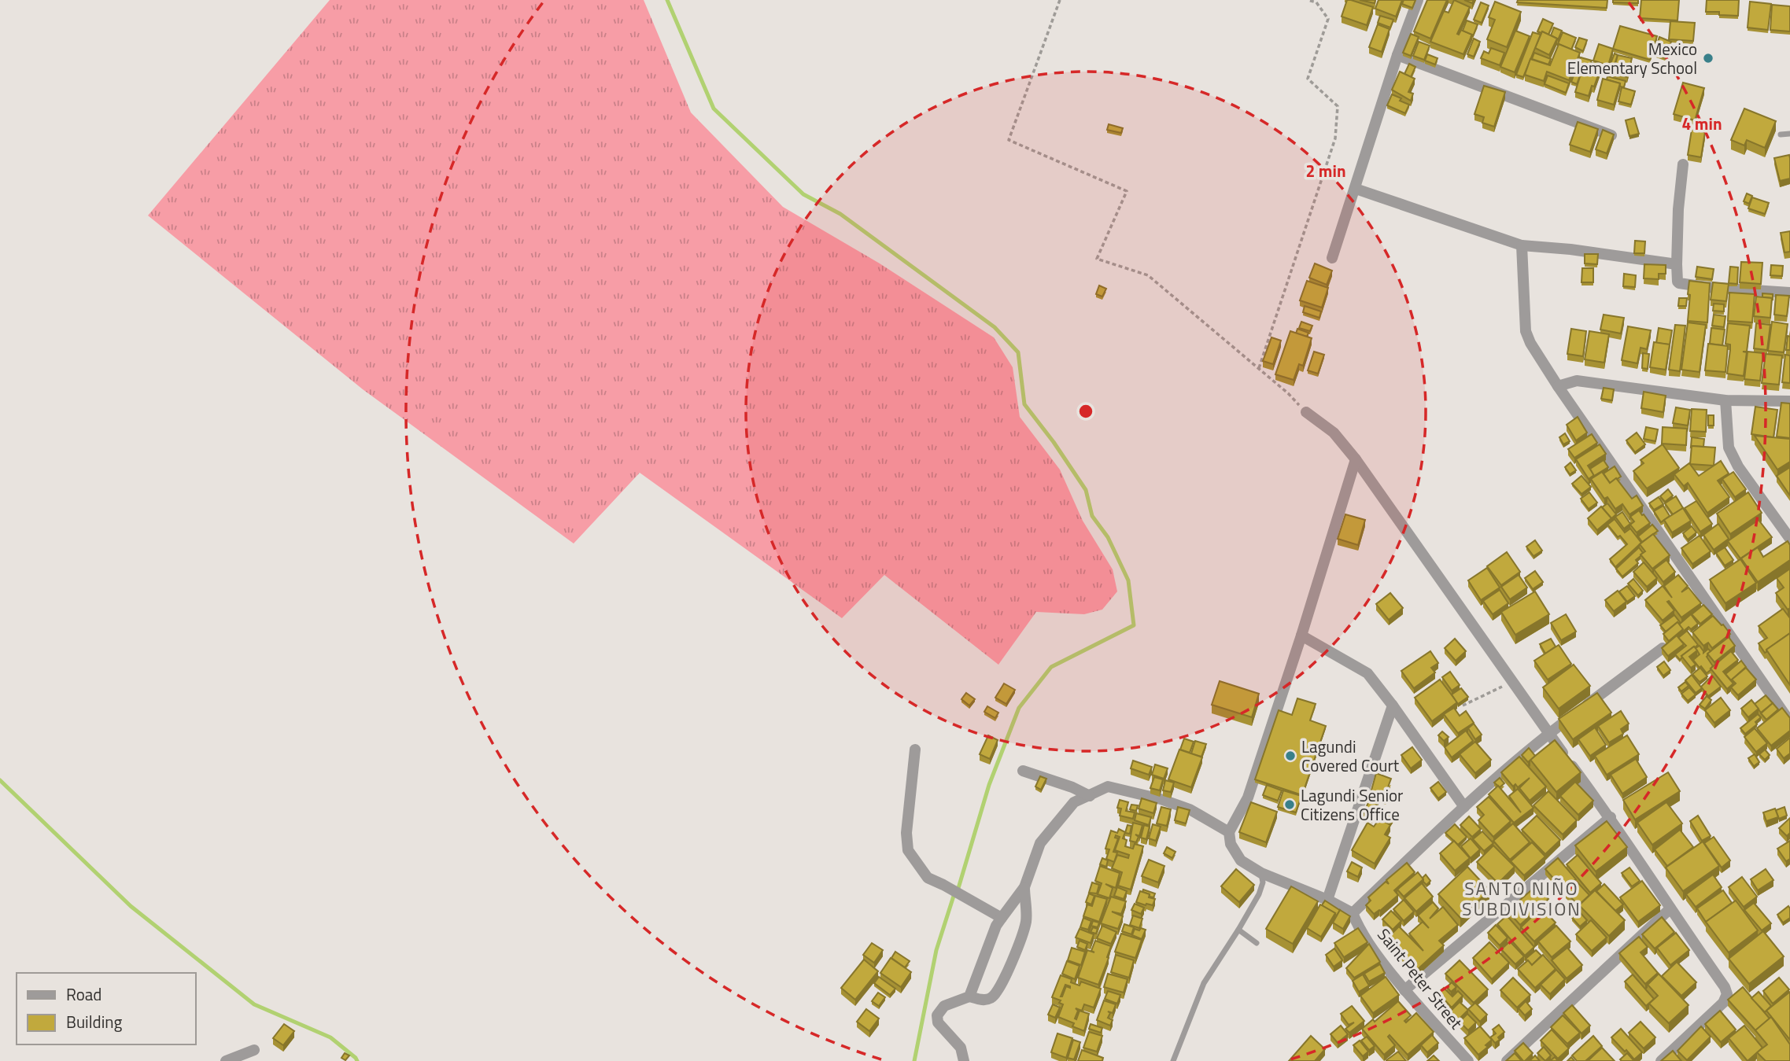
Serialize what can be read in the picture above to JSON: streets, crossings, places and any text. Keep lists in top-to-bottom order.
{
  "streets": {
    "street": ["Saint Peter Street"]
  },
  "districts": ["SANTO NIÑO SUBDIVISION"],
  "places": ["Mexico Elementary School", "Lagundi Covered Court", "Lagundi Senior Citizens Office"],
  "legend": ["Road", "Building"],
  "rings": ["4 min", "2 min"]
}
